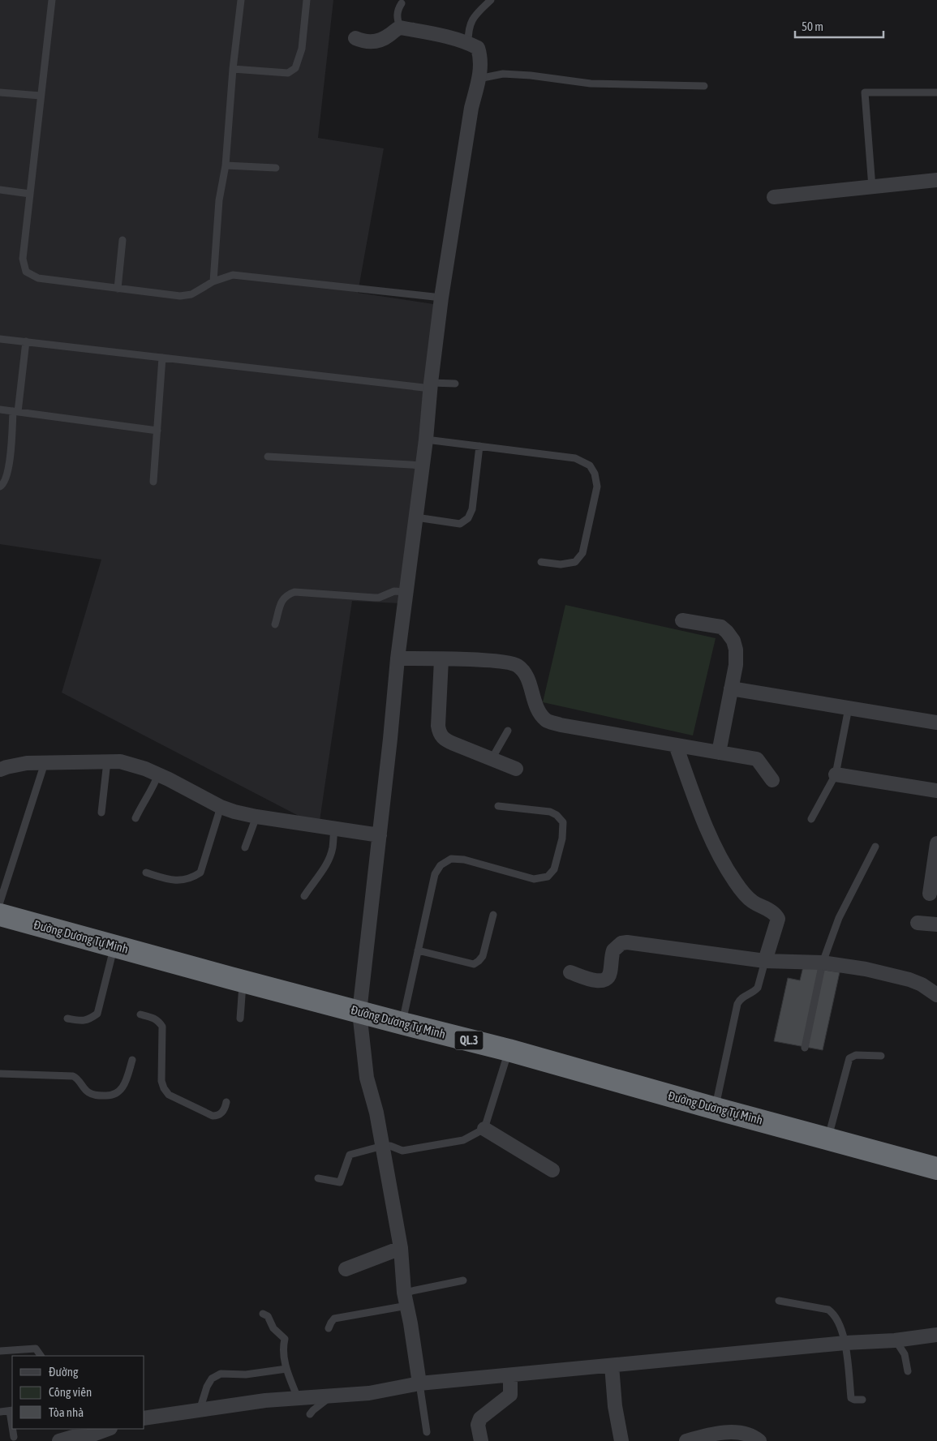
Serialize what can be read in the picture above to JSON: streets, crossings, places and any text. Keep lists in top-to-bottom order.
{
  "streets": {
    "highway": ["Đường Dương Tự Minh", "QL.3"]
  },
  "legend": ["Đường", "Công viên", "Tòa nhà"],
  "scale_bar": "50 m"
}
